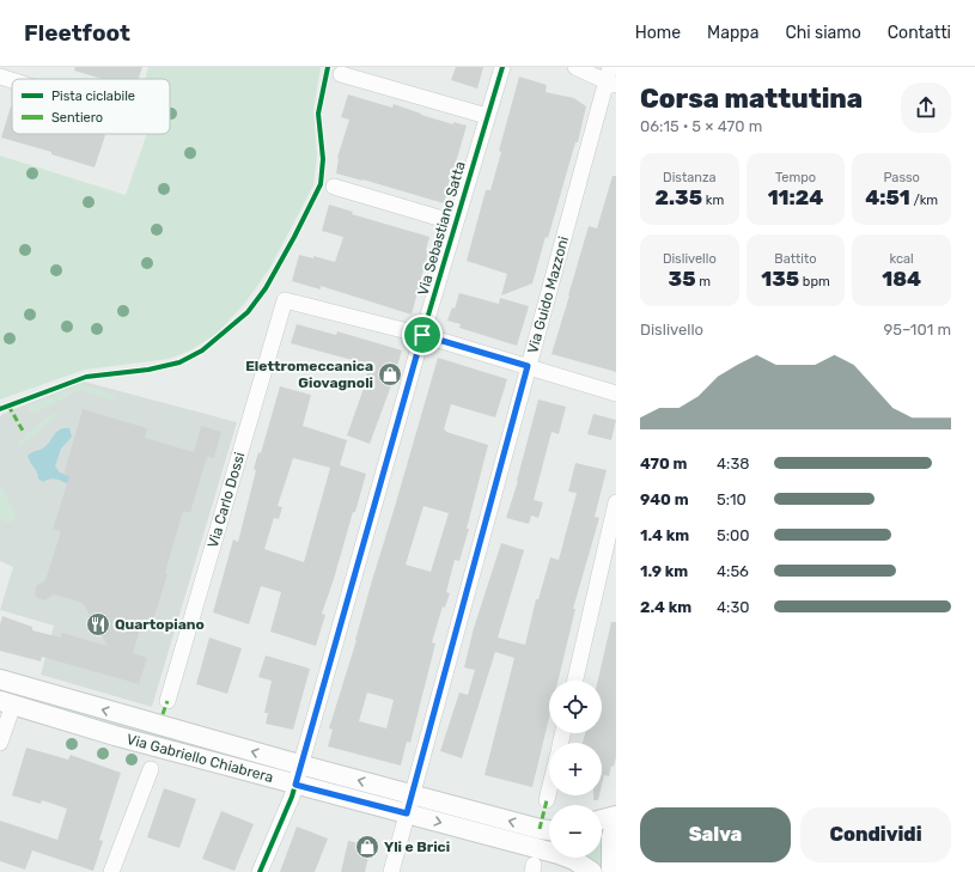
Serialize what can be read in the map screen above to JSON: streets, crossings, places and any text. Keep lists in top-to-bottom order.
{
  "streets": {
    "street": [
      "Via Sebastiano Satta",
      "Via Guido Mazzoni",
      "Via Carlo Dossi",
      "Via Gabriello Chiabrera"
    ]
  },
  "crossings": [
    ["Via Sebastiano Satta", "Via Carlo Dossi"],
    ["Via Sebastiano Satta", "Via Gabriello Chiabrera"],
    ["Via Guido Mazzoni", "Via Gabriello Chiabrera"]
  ],
  "places": {
    "shop": ["Elettromeccanica Giovagnoli", "Yli e Brici"],
    "restaurant": ["Quartopiano"]
  },
  "legend": ["Pista ciclabile", "Sentiero"],
  "page": {
    "header": "Fleetfoot",
    "nav": [
      "Home",
      "Mappa",
      "Chi siamo",
      "Contatti"
    ],
    "heading": ["Corsa mattutina", "06:15 · 5 × 470 m"],
    "stats": [
      ["Distanza", "2.35 km"],
      ["Tempo", "11:24"],
      ["Passo", "4:51 /km"],
      ["Dislivello", "35 m"],
      ["Battito", "135 bpm"],
      ["kcal", "184"]
    ],
    "chart": ["Dislivello", "95–101 m"],
    "list": [
      {
        "name": "470 m",
        "note": "4:38"
      },
      {
        "name": "940 m",
        "note": "5:10"
      },
      {
        "name": "1.4 km",
        "note": "5:00"
      },
      {
        "name": "1.9 km",
        "note": "4:56"
      },
      {
        "name": "2.4 km",
        "note": "4:30"
      }
    ],
    "map_buttons": ["+", "−"],
    "buttons": ["Salva", "Condividi"]
  }
}
